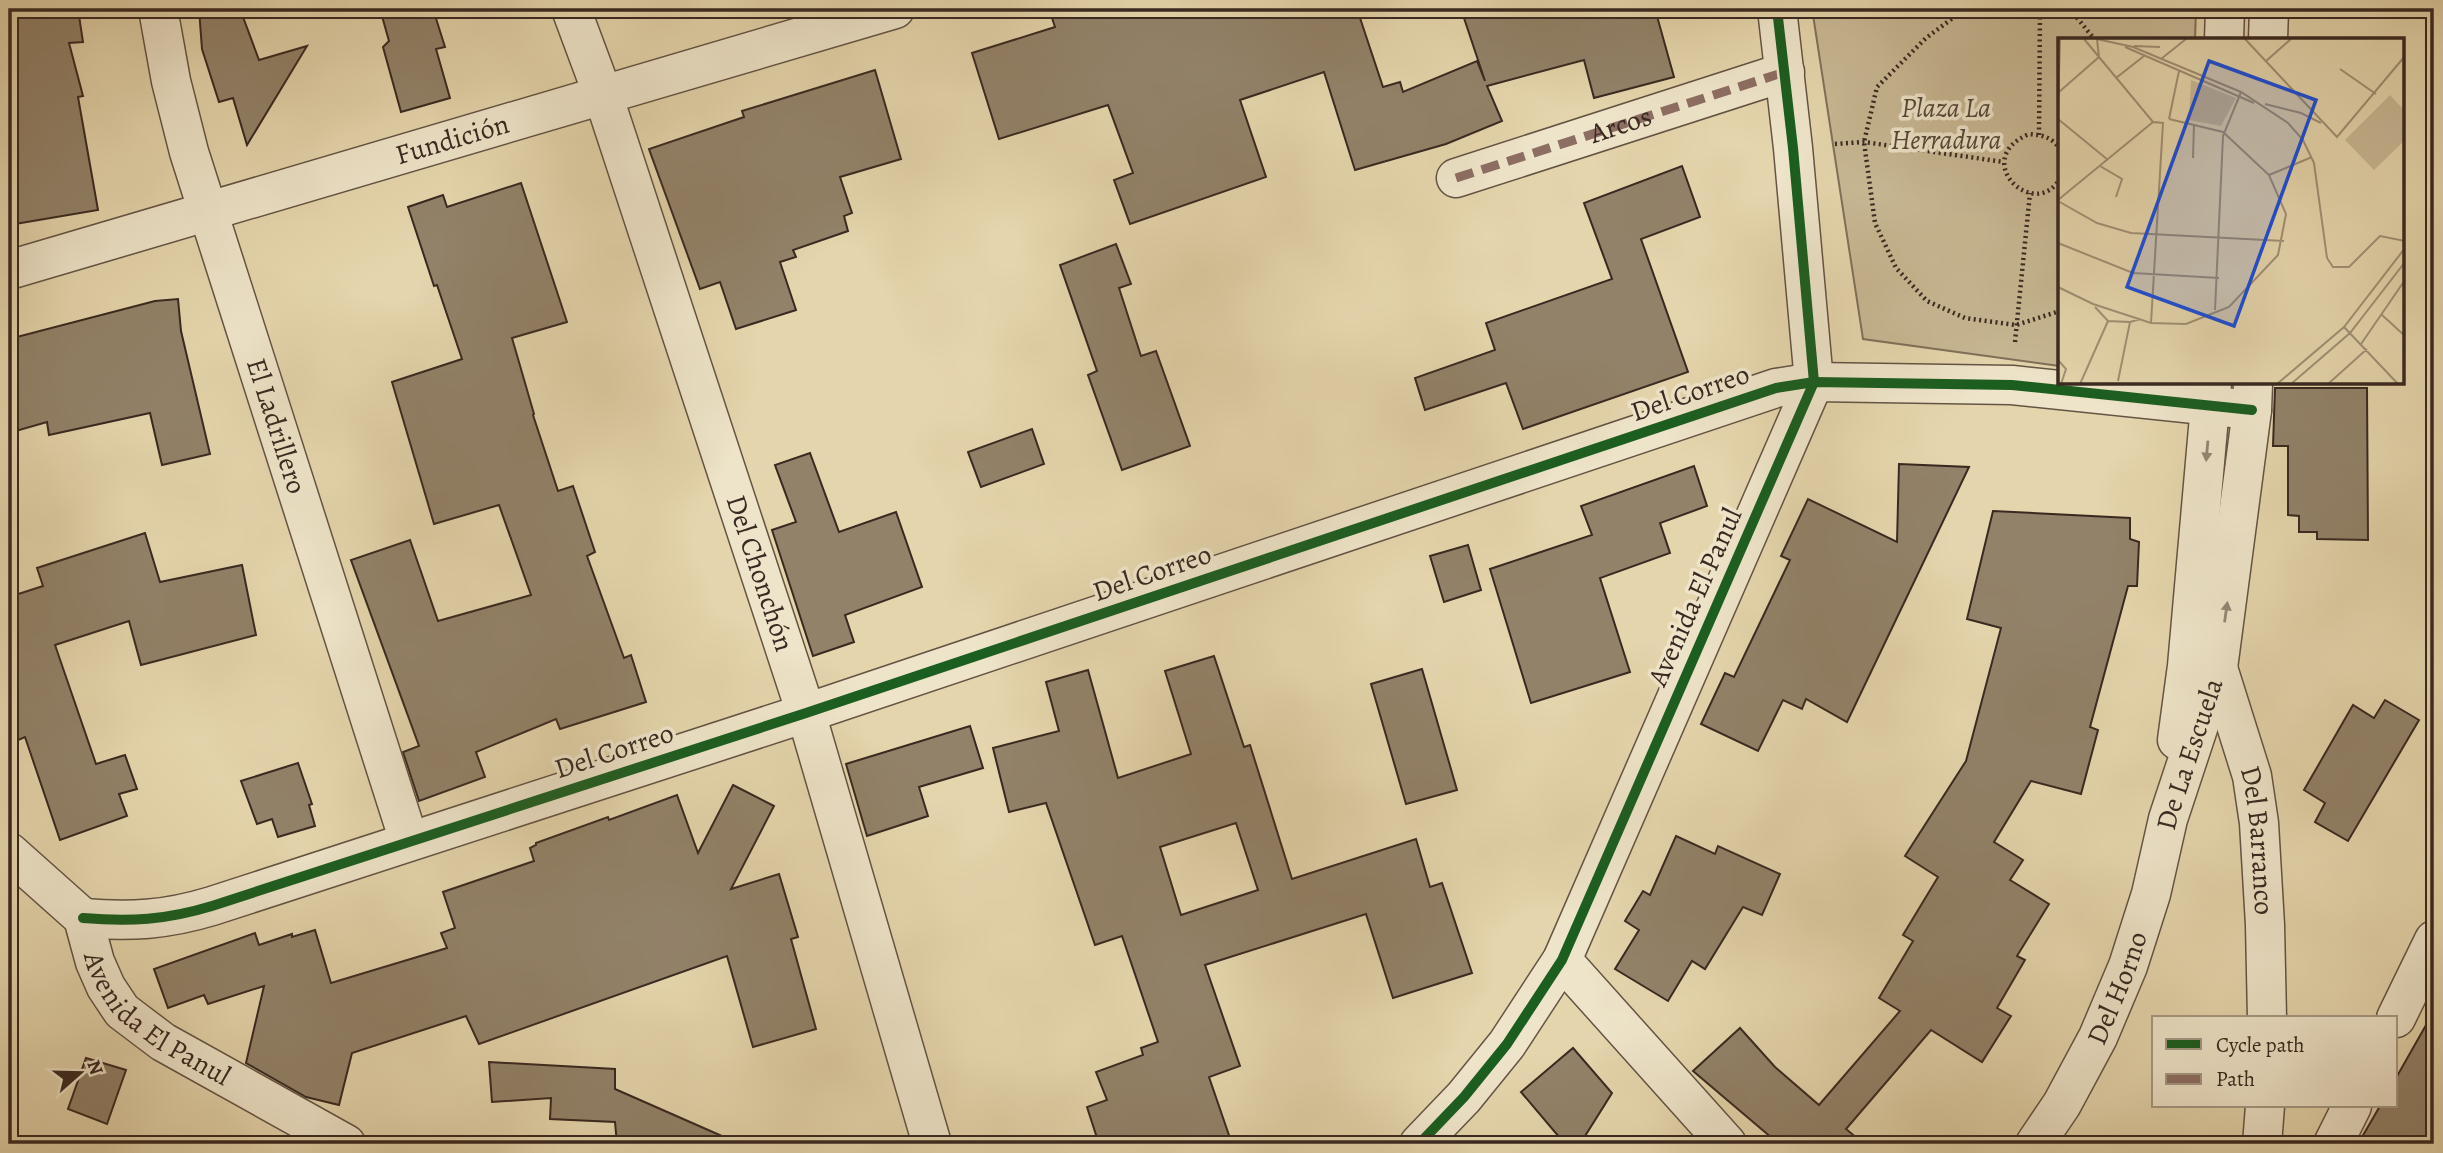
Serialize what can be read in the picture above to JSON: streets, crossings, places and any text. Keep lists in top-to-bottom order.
{
  "streets": {
    "street": [
      "Arcos",
      "Fundición",
      "Del Correo",
      "El Ladrillero",
      "Del Chonchón",
      "Avenida El Panul",
      "De La Escuela",
      "Del Barranco",
      "Del Horno"
    ]
  },
  "crossings": [
    ["Arcos", "Avenida El Panul"],
    ["Fundición", "El Ladrillero"],
    ["Fundición", "Del Chonchón"],
    ["Del Correo", "El Ladrillero"],
    ["Del Correo", "Del Chonchón"],
    ["Del Correo", "Avenida El Panul"],
    ["Del Correo", "De La Escuela"],
    ["De La Escuela", "Del Barranco"],
    ["De La Escuela", "Del Horno"]
  ],
  "parks": ["Plaza La Herradura"],
  "legend": ["Cycle path", "Path"],
  "north": "right"
}
